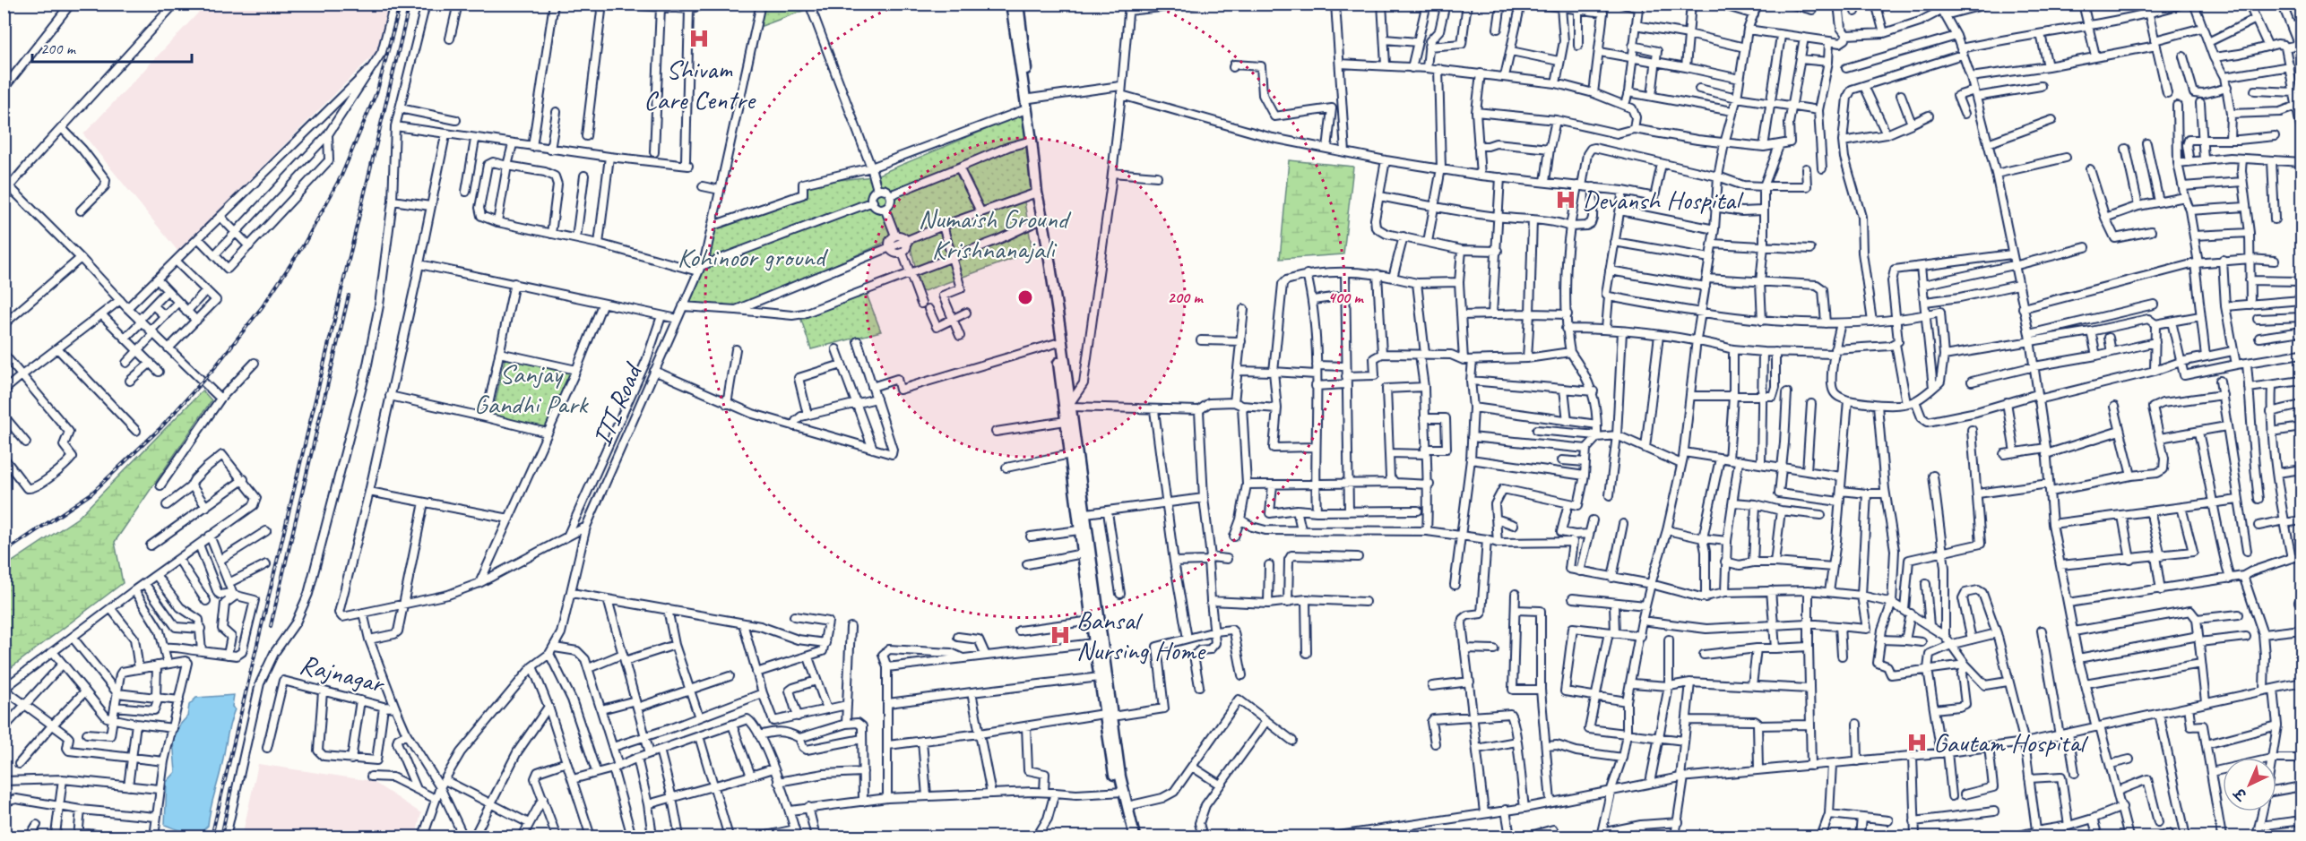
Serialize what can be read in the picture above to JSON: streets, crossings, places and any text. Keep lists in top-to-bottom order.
{
  "streets": {
    "street": ["ITI Road", "Rajnagar"]
  },
  "parks": ["Numaish Ground Krishnanajali", "Kohinoor ground", "Sanjay Gandhi Park"],
  "places": {
    "hospital": [
      "Shivam Care Centre",
      "Devansh Hospital",
      "Bansal Nursing Home",
      "Gautam Hospital"
    ]
  },
  "scale_bar": "200 m",
  "north": "bottom left",
  "rings": ["200 m", "400 m"]
}
